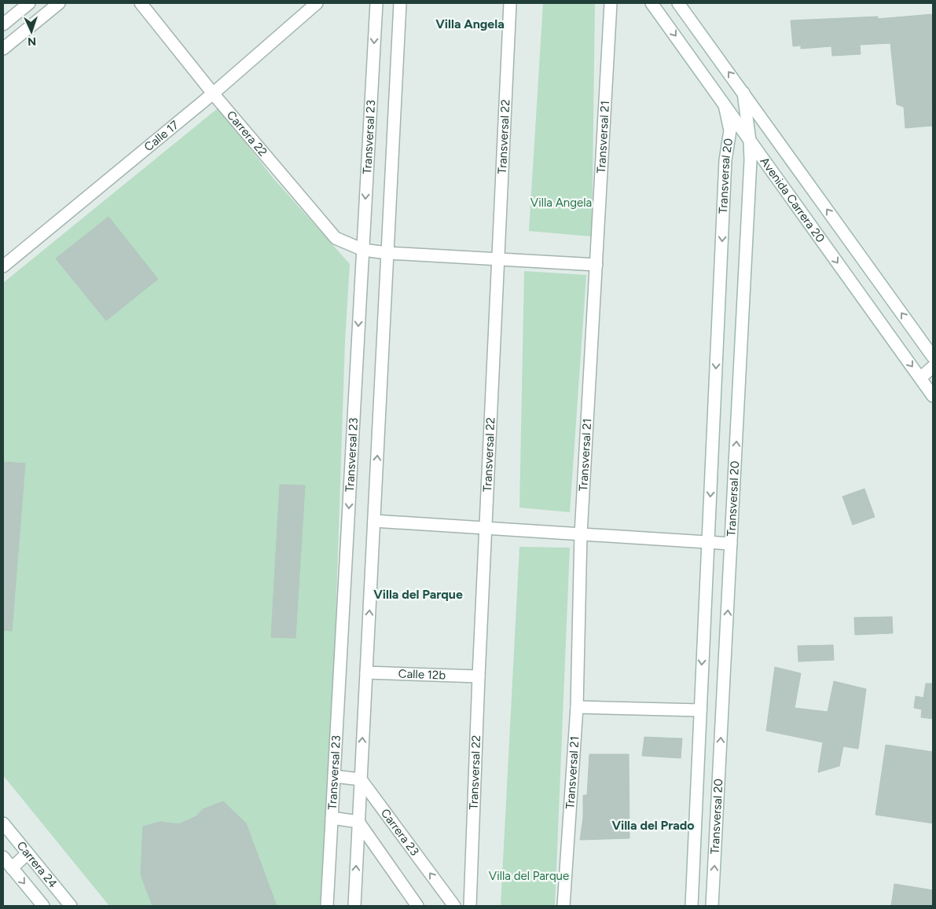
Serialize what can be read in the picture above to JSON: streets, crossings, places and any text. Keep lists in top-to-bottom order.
{
  "streets": {
    "street": [
      "Carrera 22",
      "Calle 17",
      "Transversal 23",
      "Transversal 22",
      "Transversal 21",
      "Transversal 20",
      "Avenida Carrera 20",
      "Calle 12b",
      "Carrera 23",
      "Carrera 24"
    ]
  },
  "crossings": [
    ["Carrera 22", "Calle 17"],
    ["Carrera 22", "Transversal 23"],
    ["Carrera 22", "Transversal 22"],
    ["Carrera 22", "Transversal 21"],
    ["Transversal 23", "Calle 12b"],
    ["Transversal 23", "Carrera 23"],
    ["Transversal 22", "Calle 12b"],
    ["Transversal 20", "Avenida Carrera 20"]
  ],
  "districts": ["Villa Angela", "Villa del Parque", "Villa del Prado"],
  "parks": ["Villa Angela", "Villa del Parque"],
  "north": "bottom"
}
